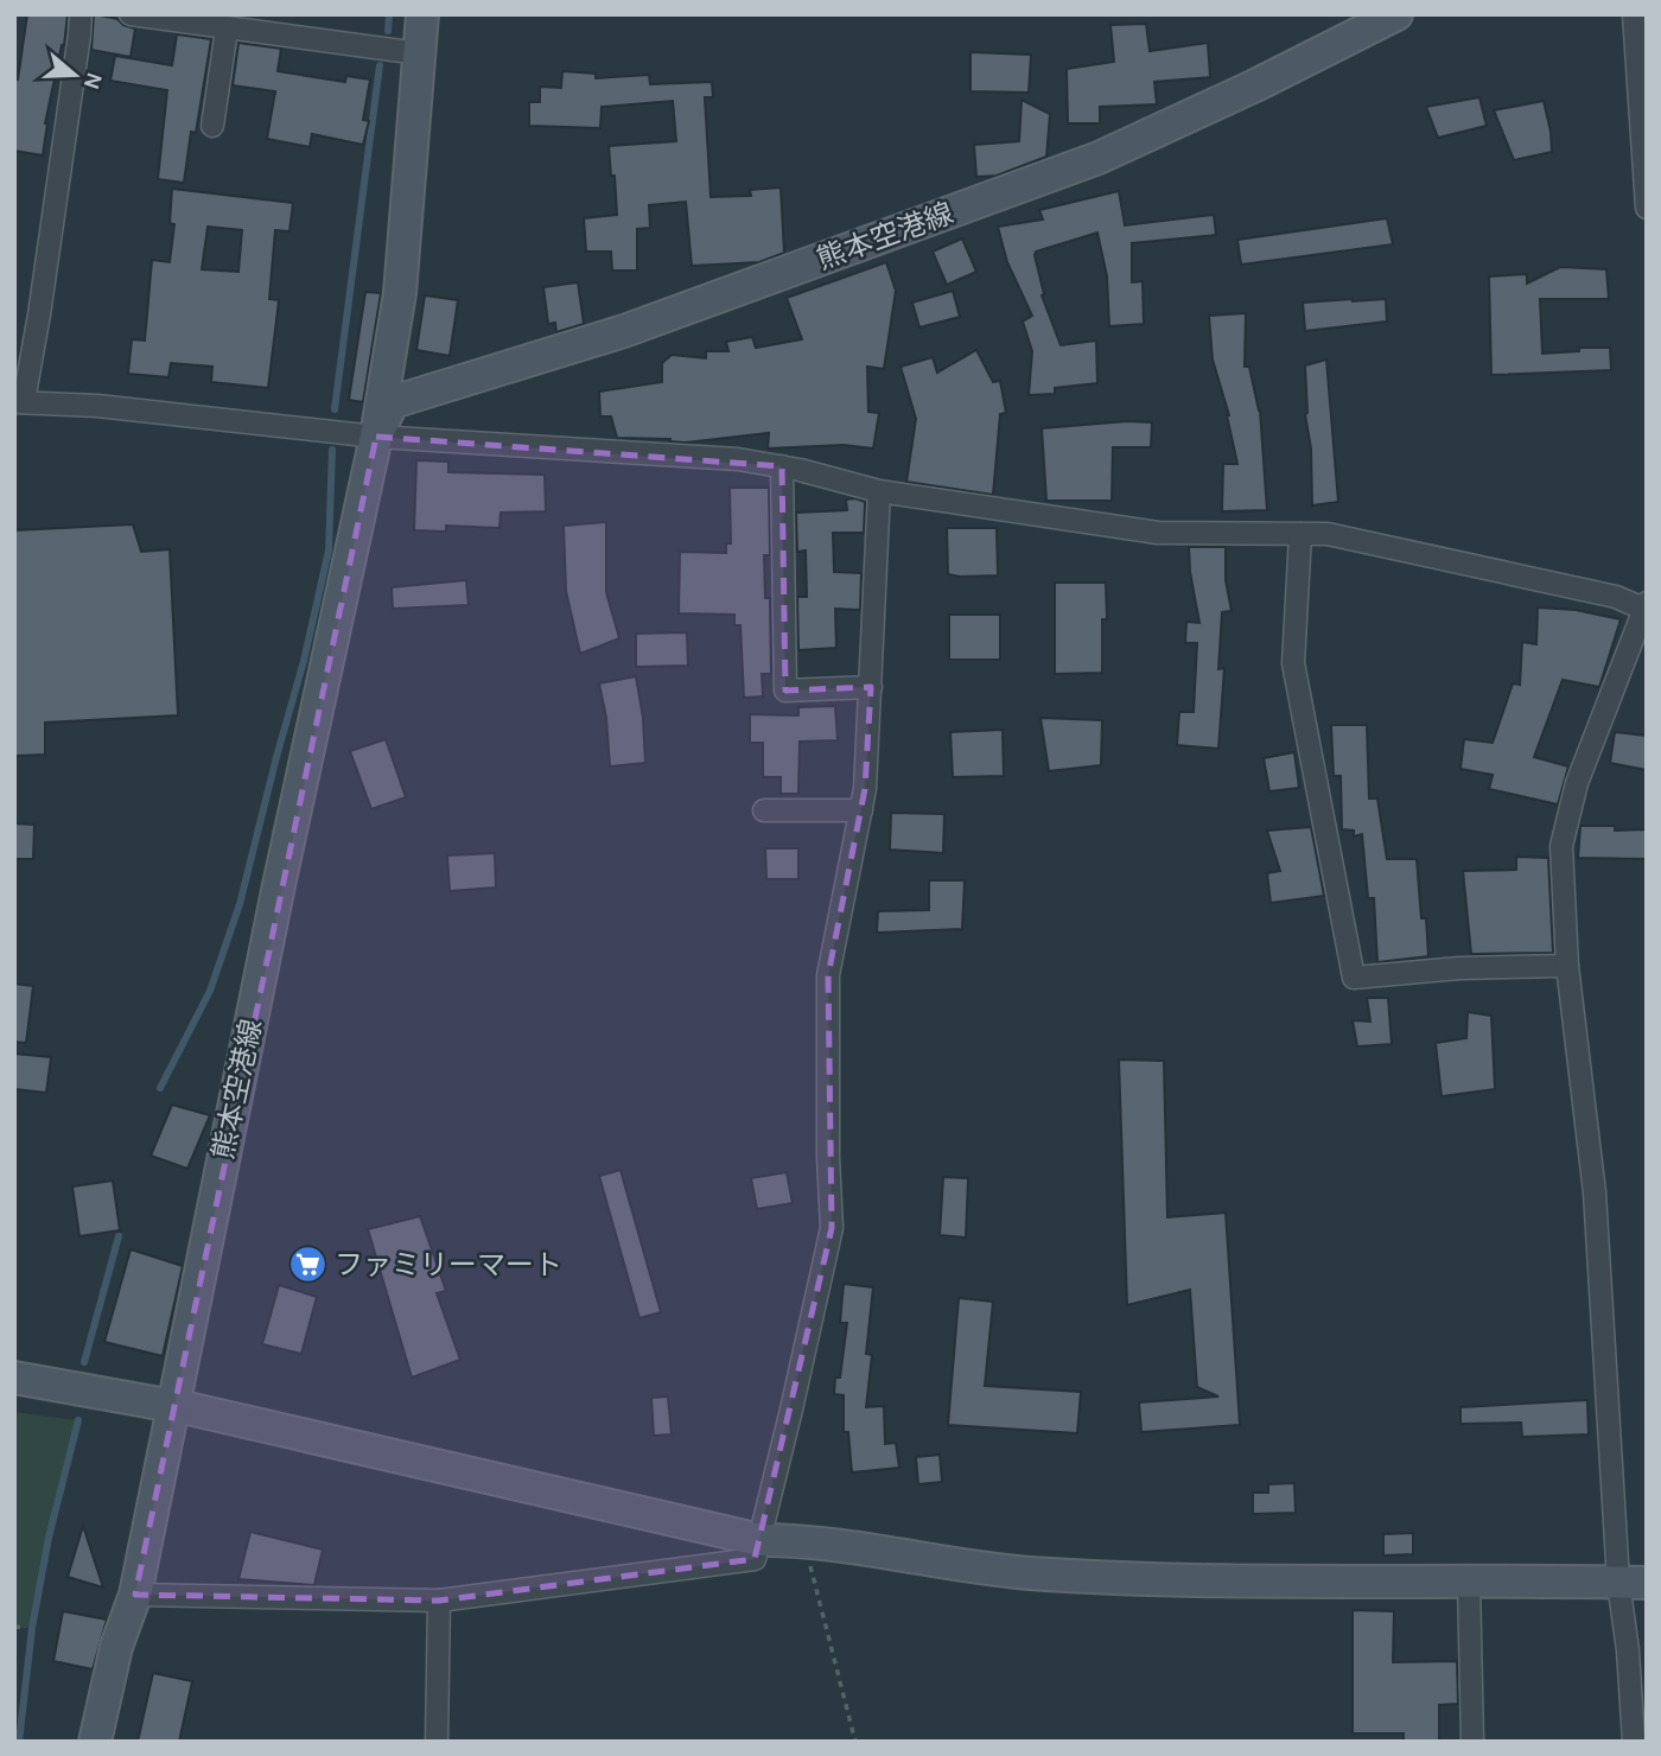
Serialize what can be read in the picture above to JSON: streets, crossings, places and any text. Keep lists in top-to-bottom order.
{
  "streets": {
    "main road": ["熊本空港線"]
  },
  "places": {
    "supermarket": ["ファミリーマート"]
  },
  "north": "right"
}
